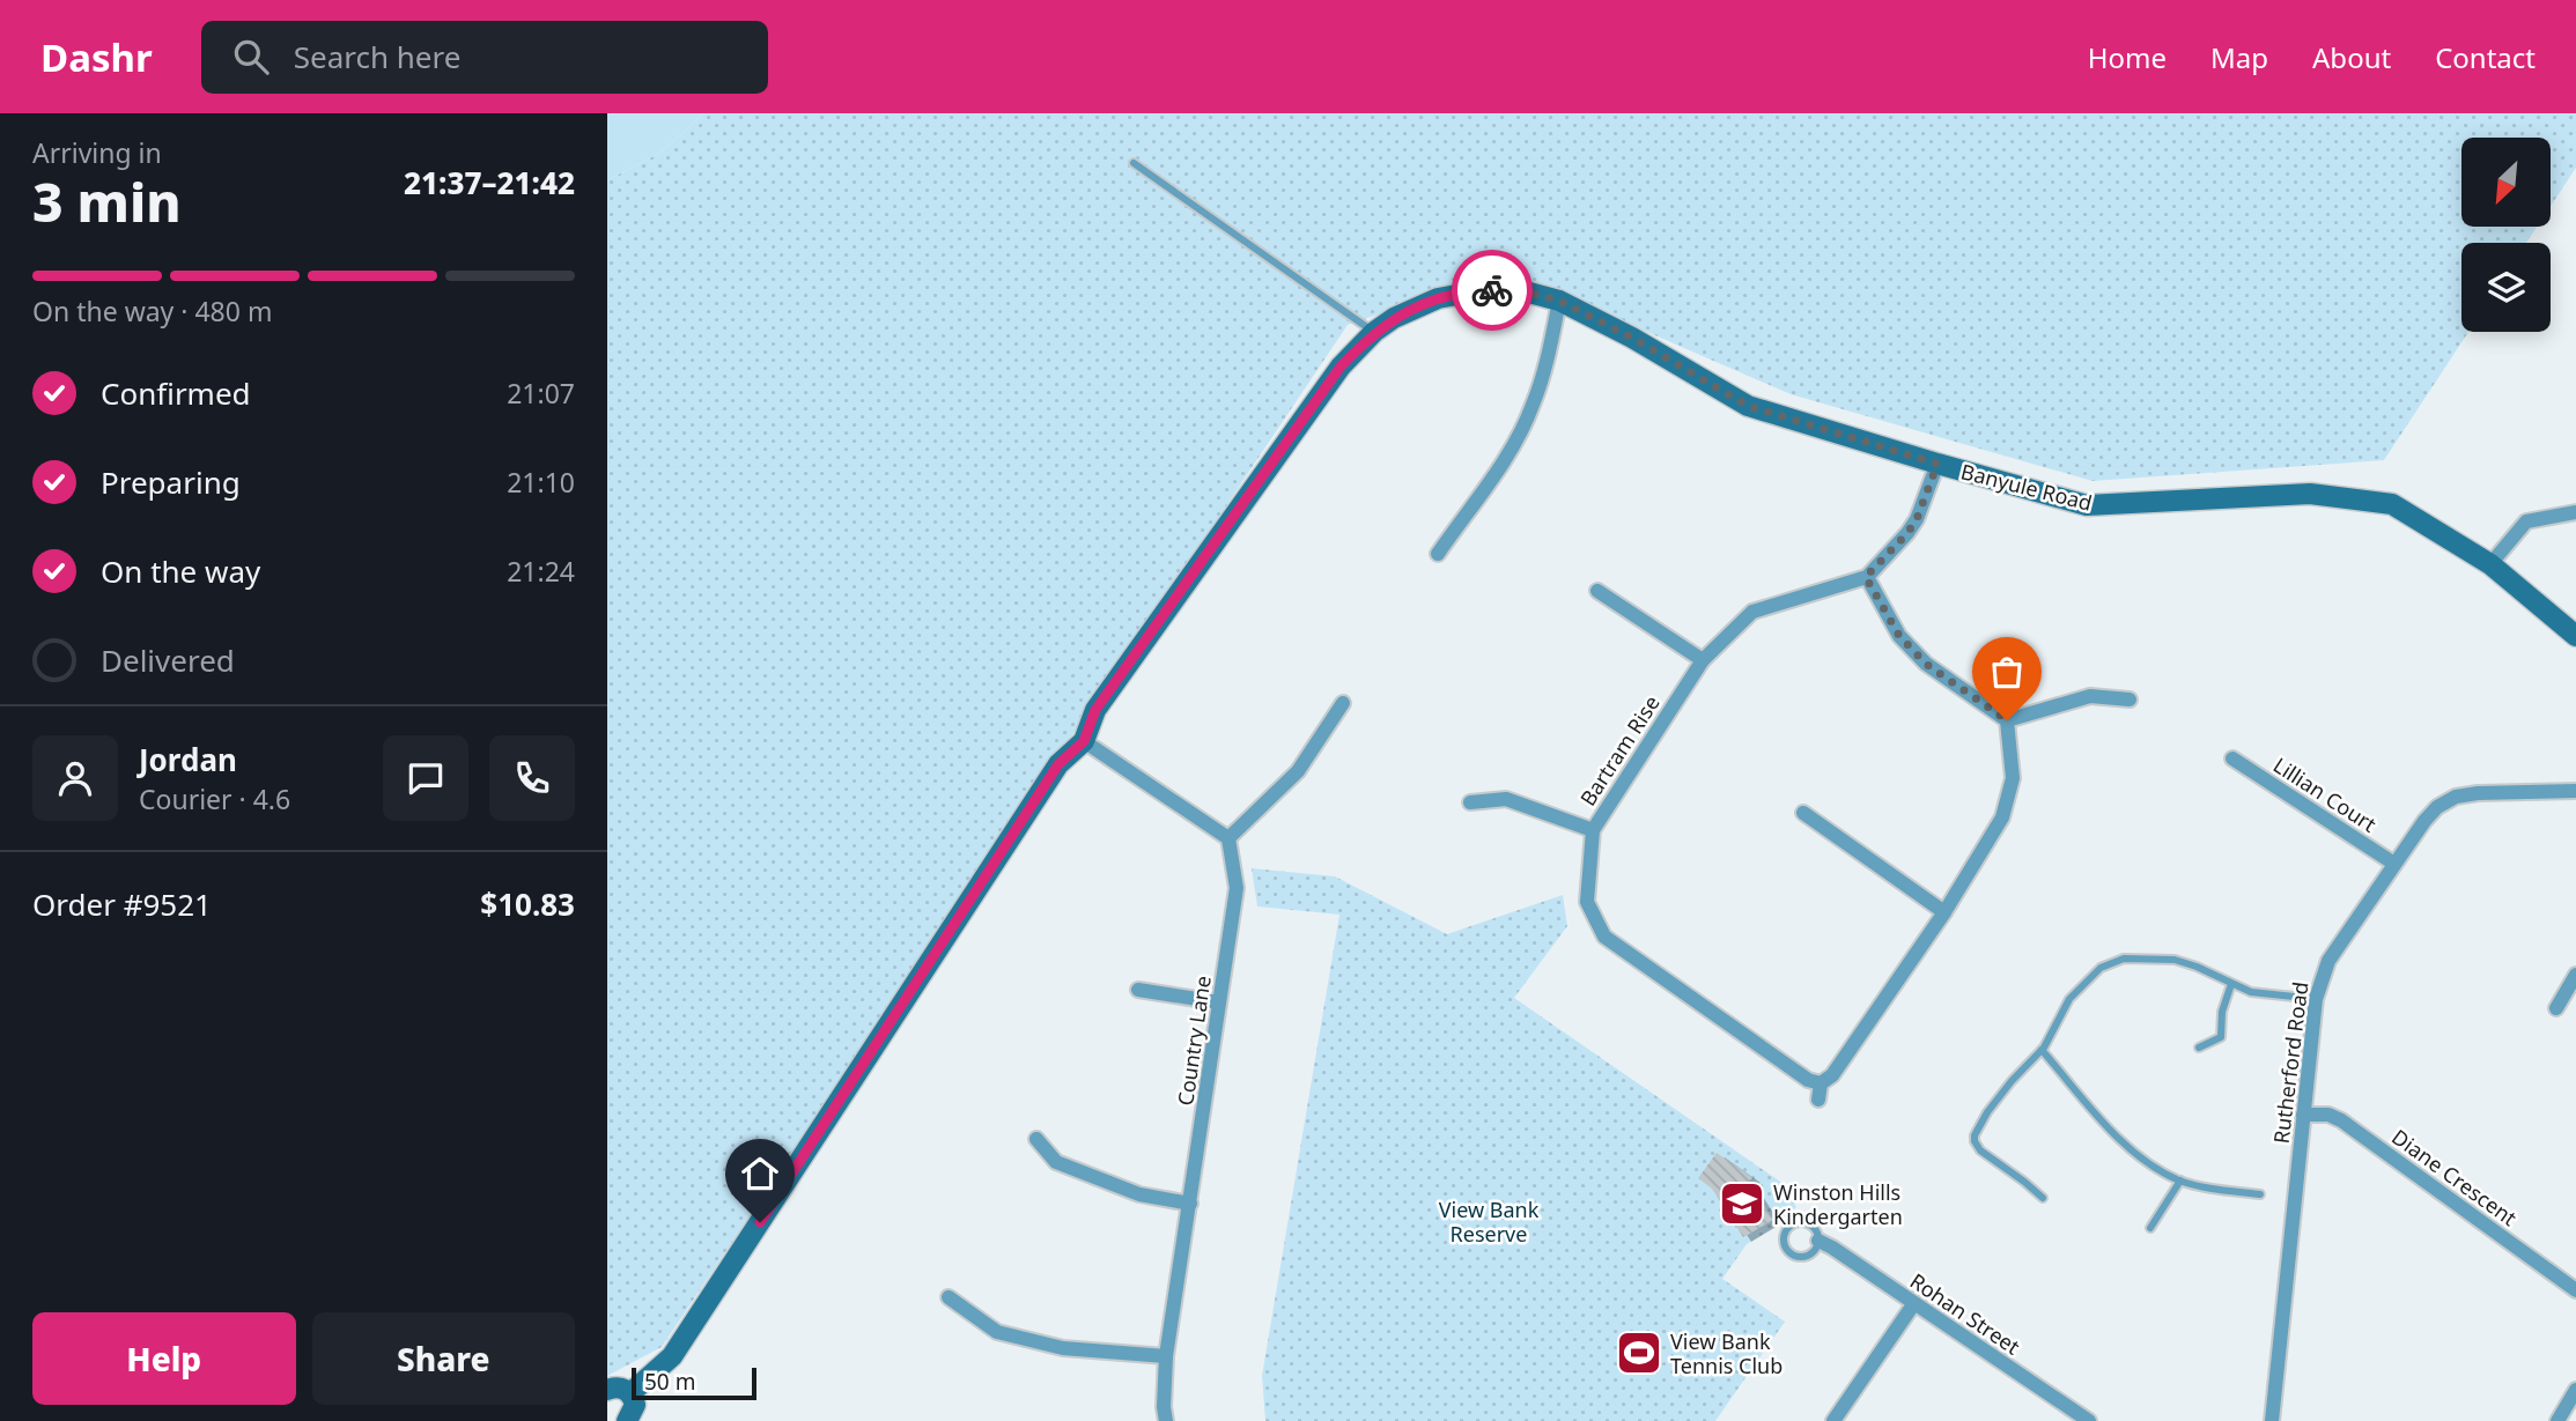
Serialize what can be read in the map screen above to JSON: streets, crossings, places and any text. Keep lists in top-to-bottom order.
{
  "streets": {
    "street": [
      "Banyule Road",
      "Bartram Rise",
      "Lillian Court",
      "Country Lane",
      "Rutherford Road",
      "Diane Crescent",
      "Rohan Street"
    ]
  },
  "crossings": [
    ["Banyule Road", "Bartram Rise"],
    ["Lillian Court", "Rutherford Road"],
    ["Rutherford Road", "Diane Crescent"]
  ],
  "parks": ["View Bank Reserve"],
  "places": {
    "school or university": ["Winston Hills Kindergarten"],
    "sports": ["View Bank Tennis Club"]
  },
  "scale_bar": "50 m",
  "north": "bottom left",
  "page": {
    "header": "Dashr",
    "search": "Search here",
    "nav": [
      "Home",
      "Map",
      "About",
      "Contact"
    ],
    "heading": ["3 min", "Arriving in", "21:37–21:42"],
    "panel": [
      "Jordan",
      "Courier · 4.6",
      "Order #9521",
      "$10.83"
    ],
    "bar": "On the way · 480 m",
    "list": [
      ["Confirmed", "21:07"],
      ["Preparing", "21:10"],
      ["On the way", "21:24"],
      "Delivered"
    ],
    "buttons": ["Help", "Share"],
    "scale": "50 m"
  }
}
